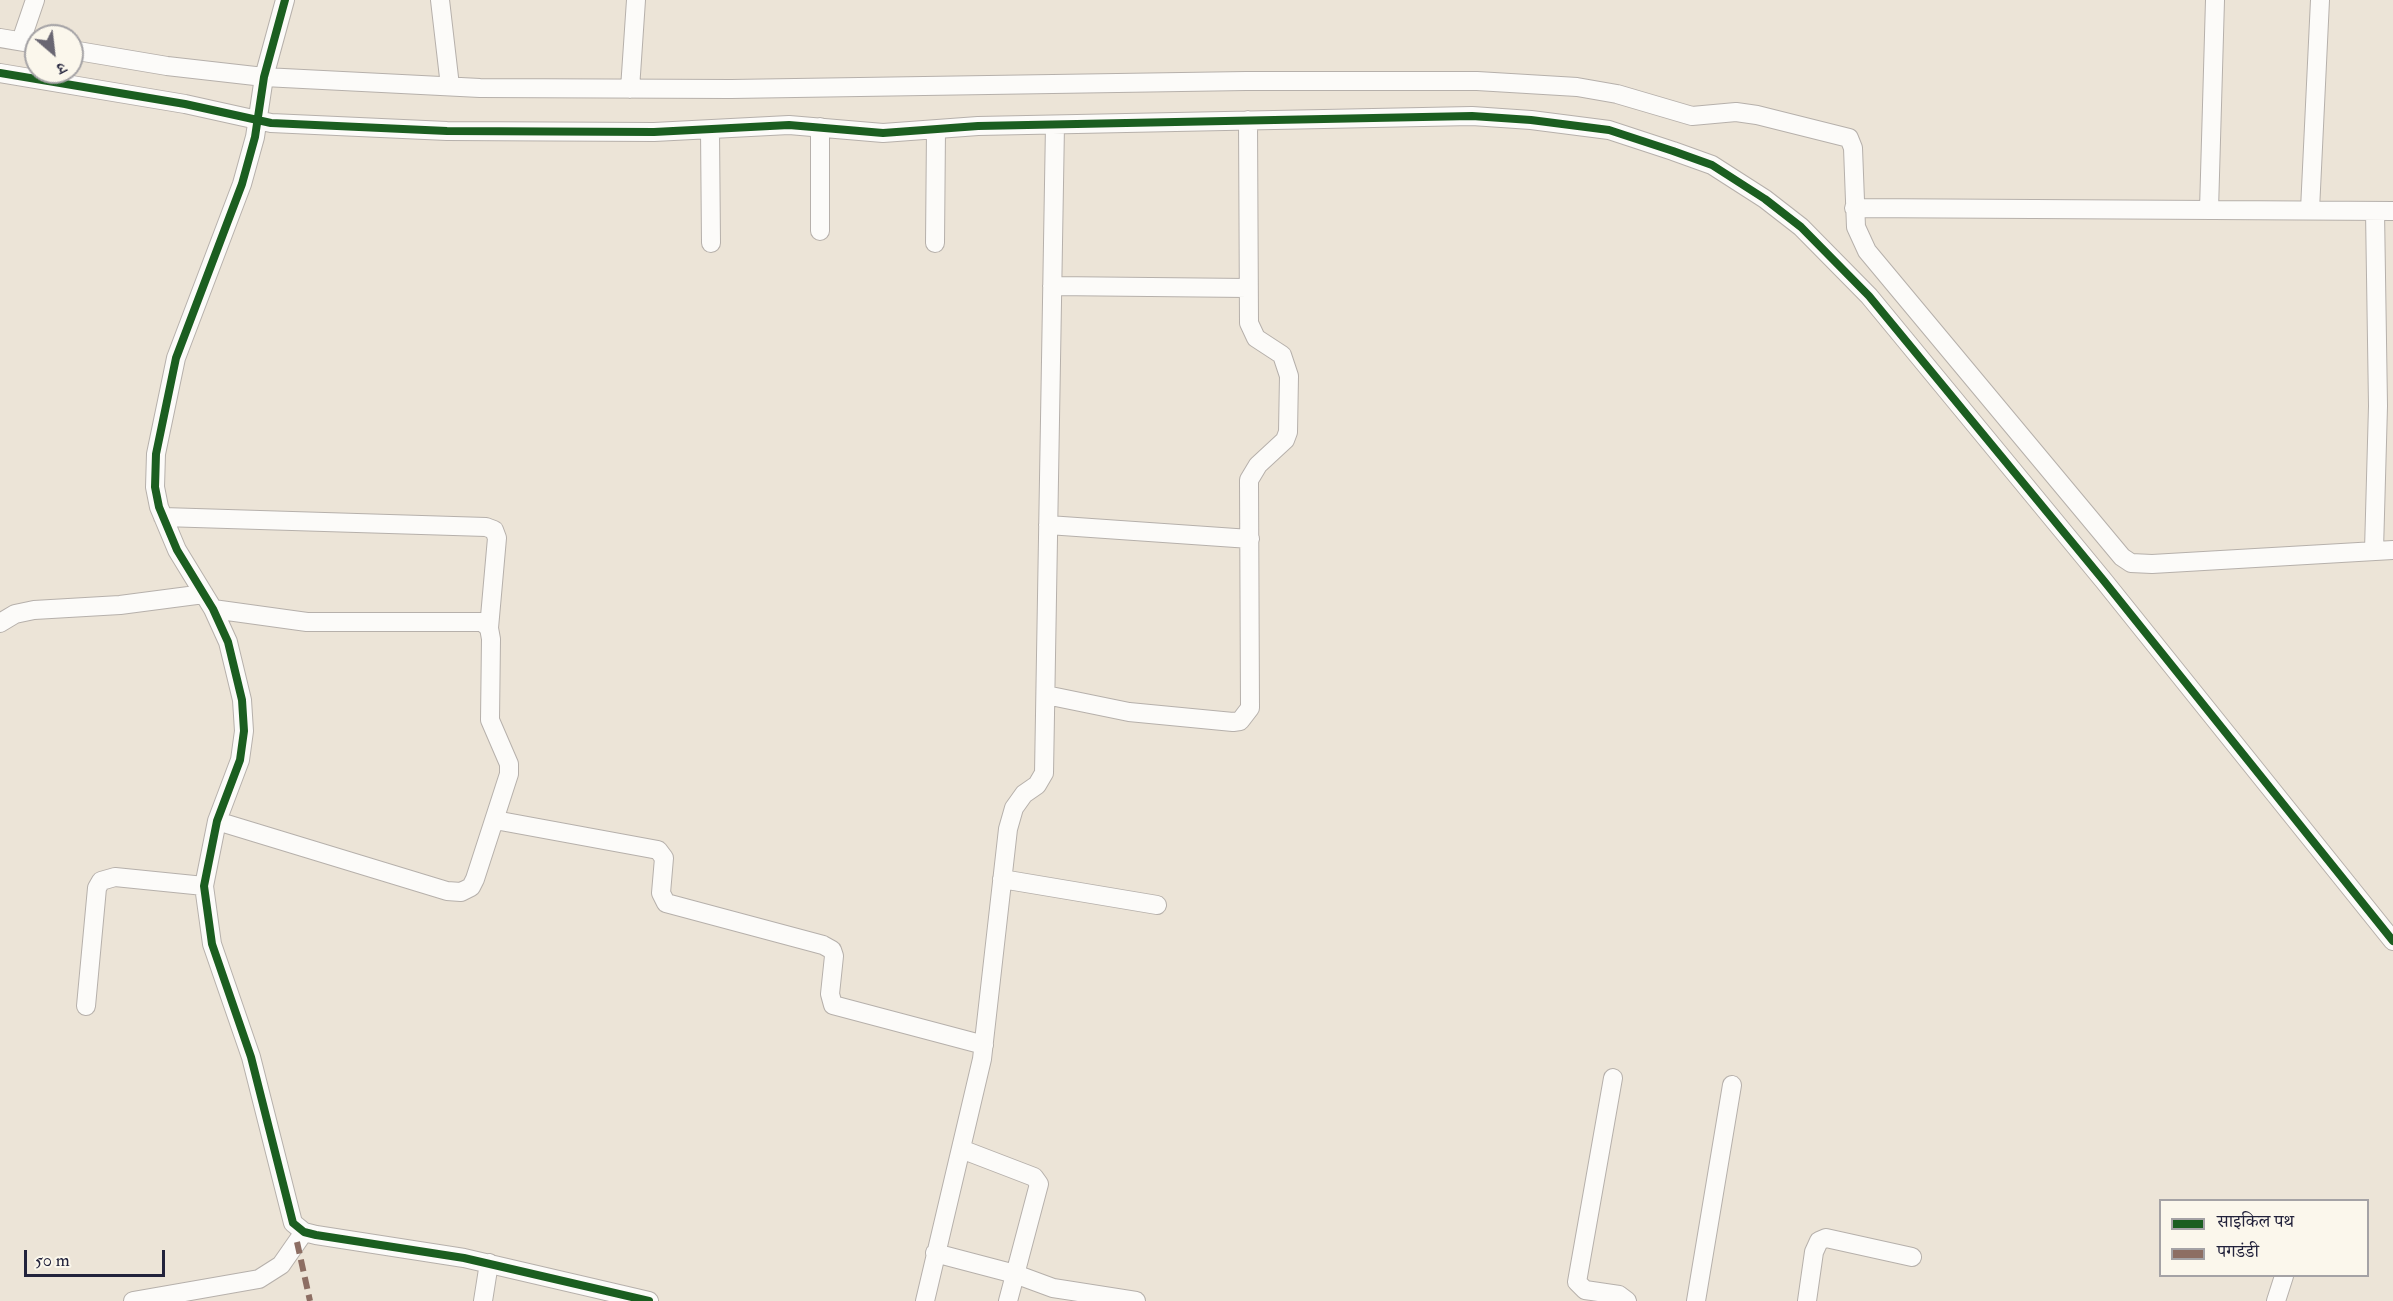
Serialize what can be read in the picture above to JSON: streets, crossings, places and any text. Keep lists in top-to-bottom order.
{
  "legend": ["साइकिल पथ", "पगडंडी"],
  "scale_bar": "50 m",
  "north": "bottom right"
}
